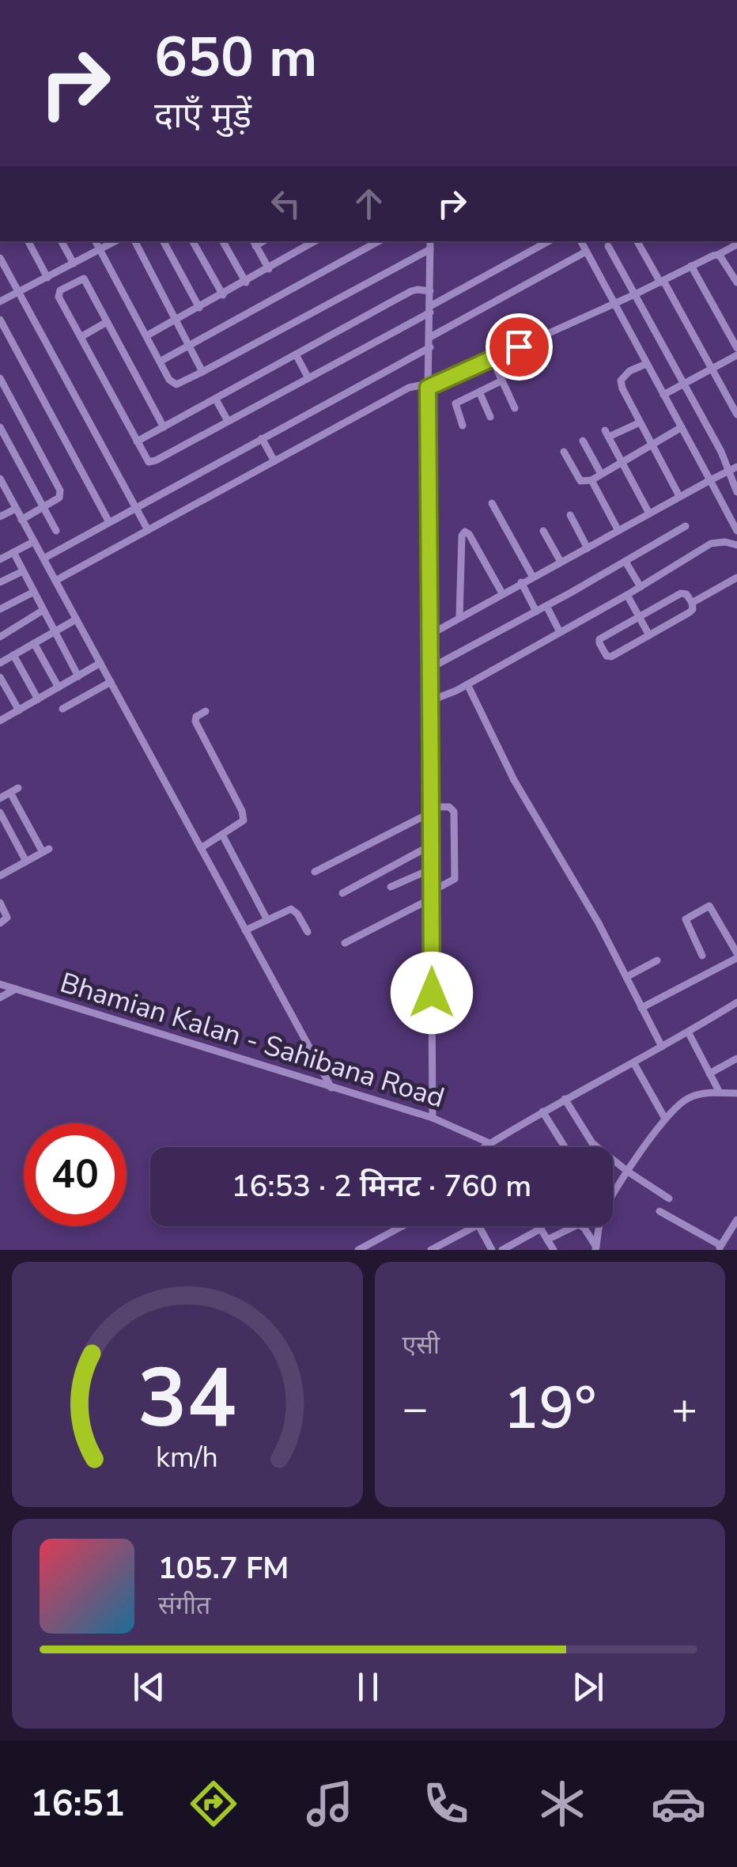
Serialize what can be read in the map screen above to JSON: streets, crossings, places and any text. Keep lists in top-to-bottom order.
{
  "streets": {
    "street": ["Bhamian Kalan - Sahibana Road"]
  },
  "page": {
    "turn": ["650 m", "दाएँ मुड़ें"],
    "limit": "40",
    "trip": "16:53 · 2 मिनट · 760 m",
    "tile": "एसी",
    "heat": ["−", "19°", "+"],
    "song": ["105.7 FM", "संगीत"],
    "tabs": "16:51",
    "gauge": ["34", "km/h"]
  }
}
